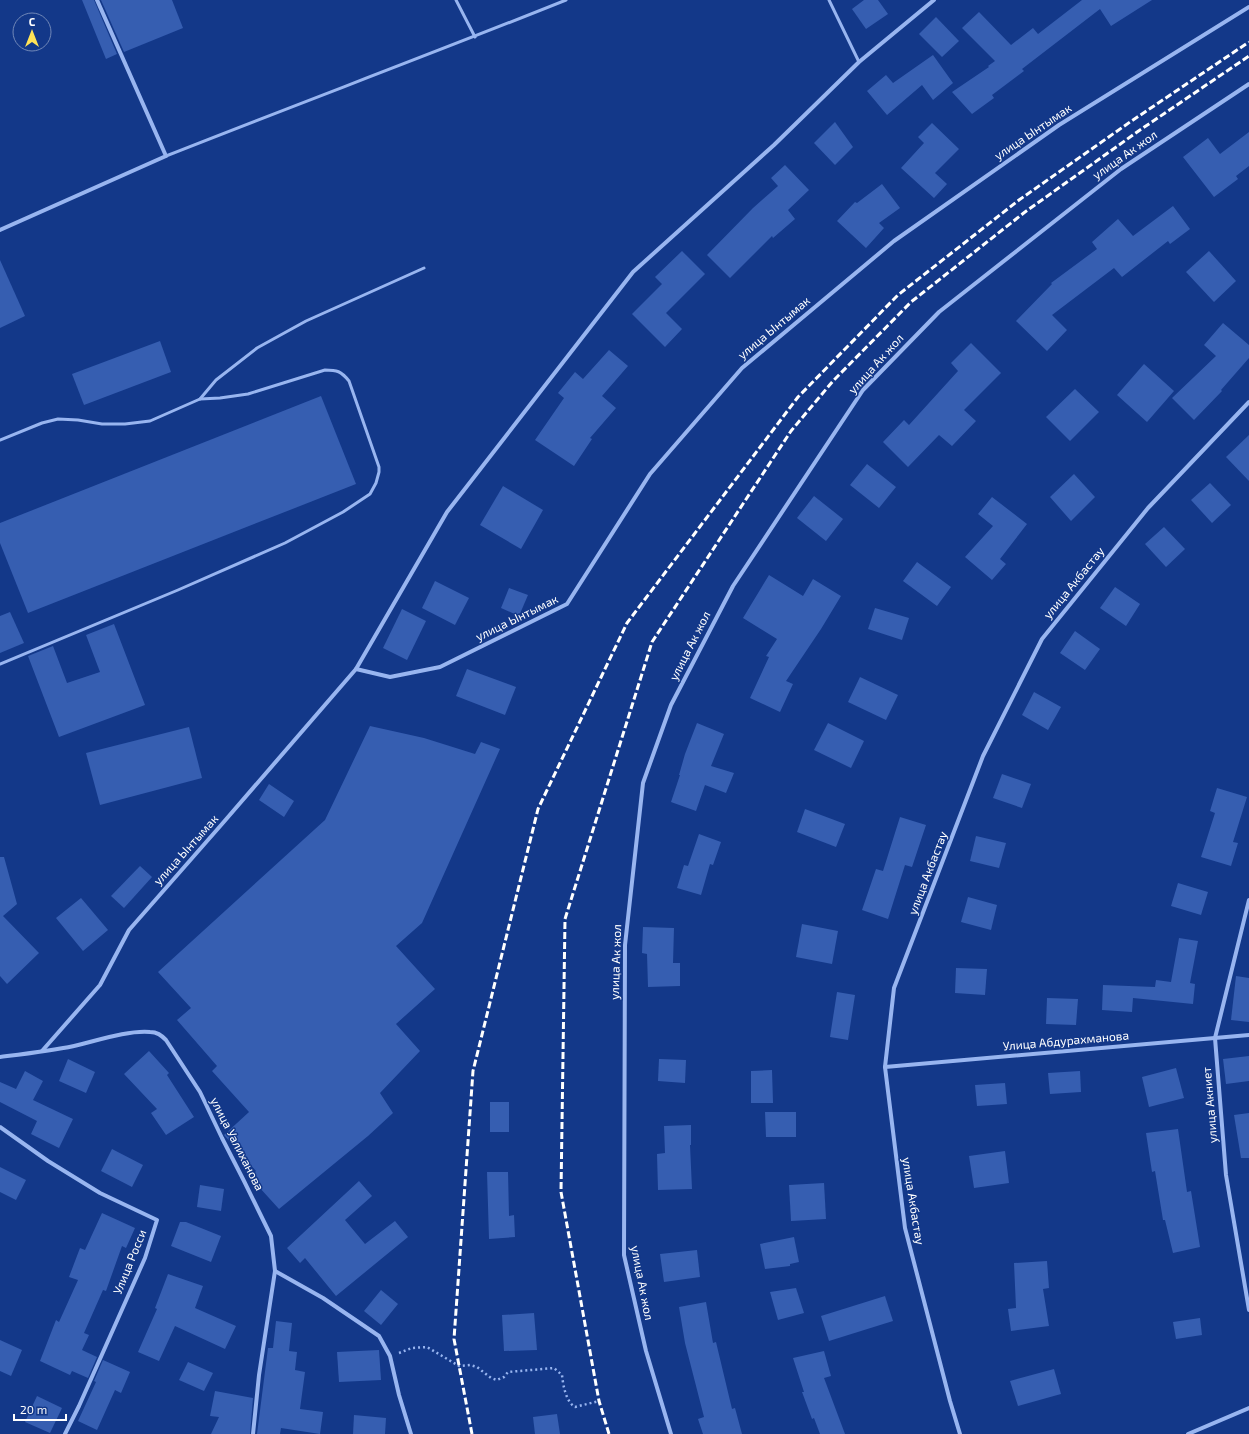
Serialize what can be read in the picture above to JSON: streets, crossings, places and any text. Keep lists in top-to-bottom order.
{
  "streets": {
    "street": [
      "улица Ынтымак",
      "улица Ак жол",
      "улица Акбастау",
      "Улица Абдурахманова",
      "улица Акниет",
      "улица Уалиханова",
      "Улица Росси"
    ]
  },
  "crossings": [
    ["улица Ынтымак", "улица Уалиханова"],
    ["улица Акбастау", "Улица Абдурахманова"],
    ["Улица Абдурахманова", "улица Акниет"]
  ],
  "scale_bar": "20 m",
  "north": "top"
}
